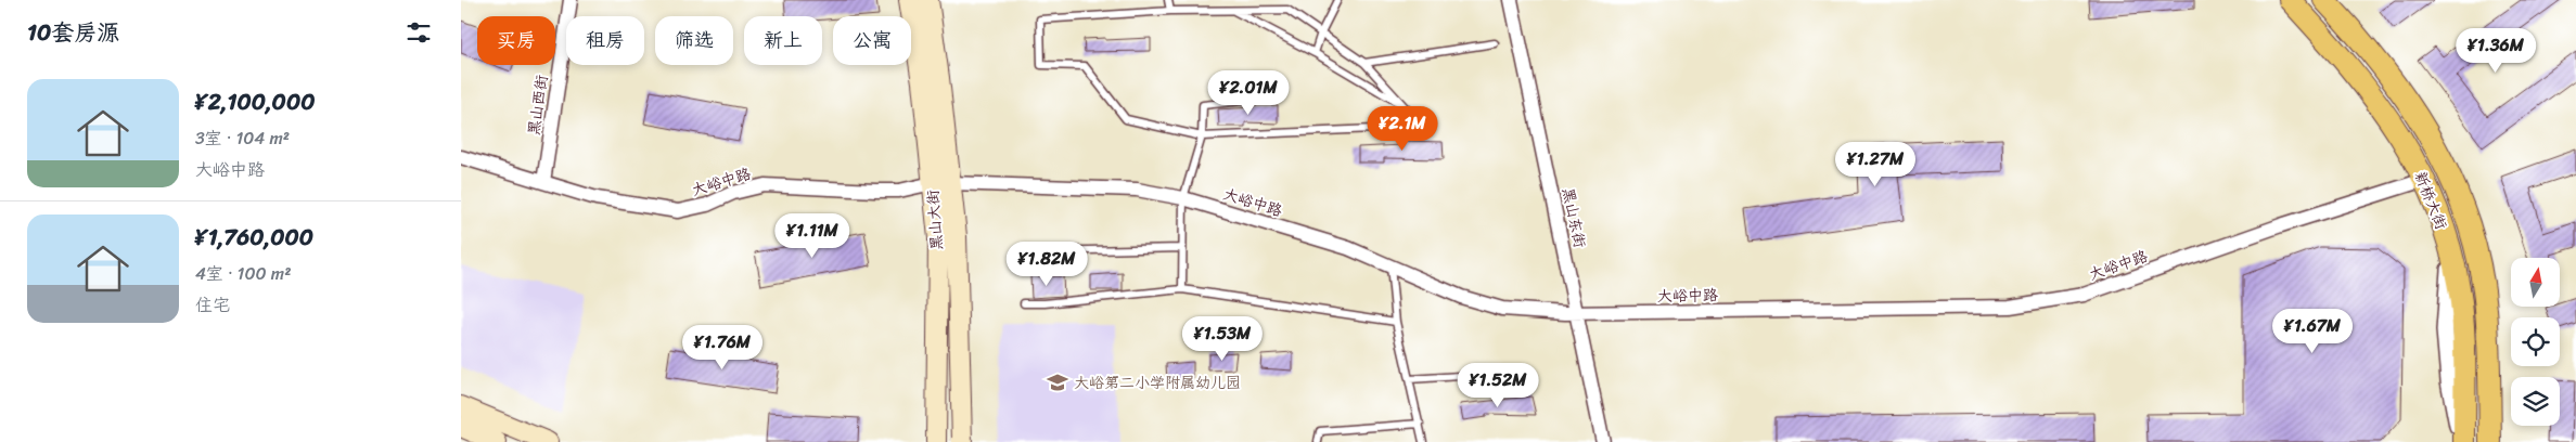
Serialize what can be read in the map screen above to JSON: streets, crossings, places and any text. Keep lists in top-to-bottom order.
{
  "streets": {
    "main road": ["新桥大街", "黑山大街"],
    "street": ["黑山西街", "大峪中路", "黑山东街"]
  },
  "crossings": [
    ["黑山西街", "大峪中路"],
    ["大峪中路", "新桥大街"],
    ["大峪中路", "黑山东街"],
    ["大峪中路", "黑山大街"]
  ],
  "places": {
    "school or university": ["大峪第二小学附属幼儿园"]
  },
  "north": "top",
  "page": {
    "heading": "10套房源",
    "chip": [
      "买房",
      "租房",
      "筛选",
      "新上",
      "公寓"
    ],
    "price": [
      "¥1.36M",
      "¥2.01M",
      "¥2.1M",
      "¥1.27M",
      "¥1.11M",
      "¥1.82M",
      "¥1.67M",
      "¥1.53M",
      "¥1.76M",
      "¥1.52M"
    ],
    "list": [
      {
        "name": "¥2,100,000",
        "note": "3室 · 104 m² · 大峪中路"
      },
      {
        "name": "¥1,760,000",
        "note": "4室 · 100 m² · 住宅"
      }
    ]
  }
}
